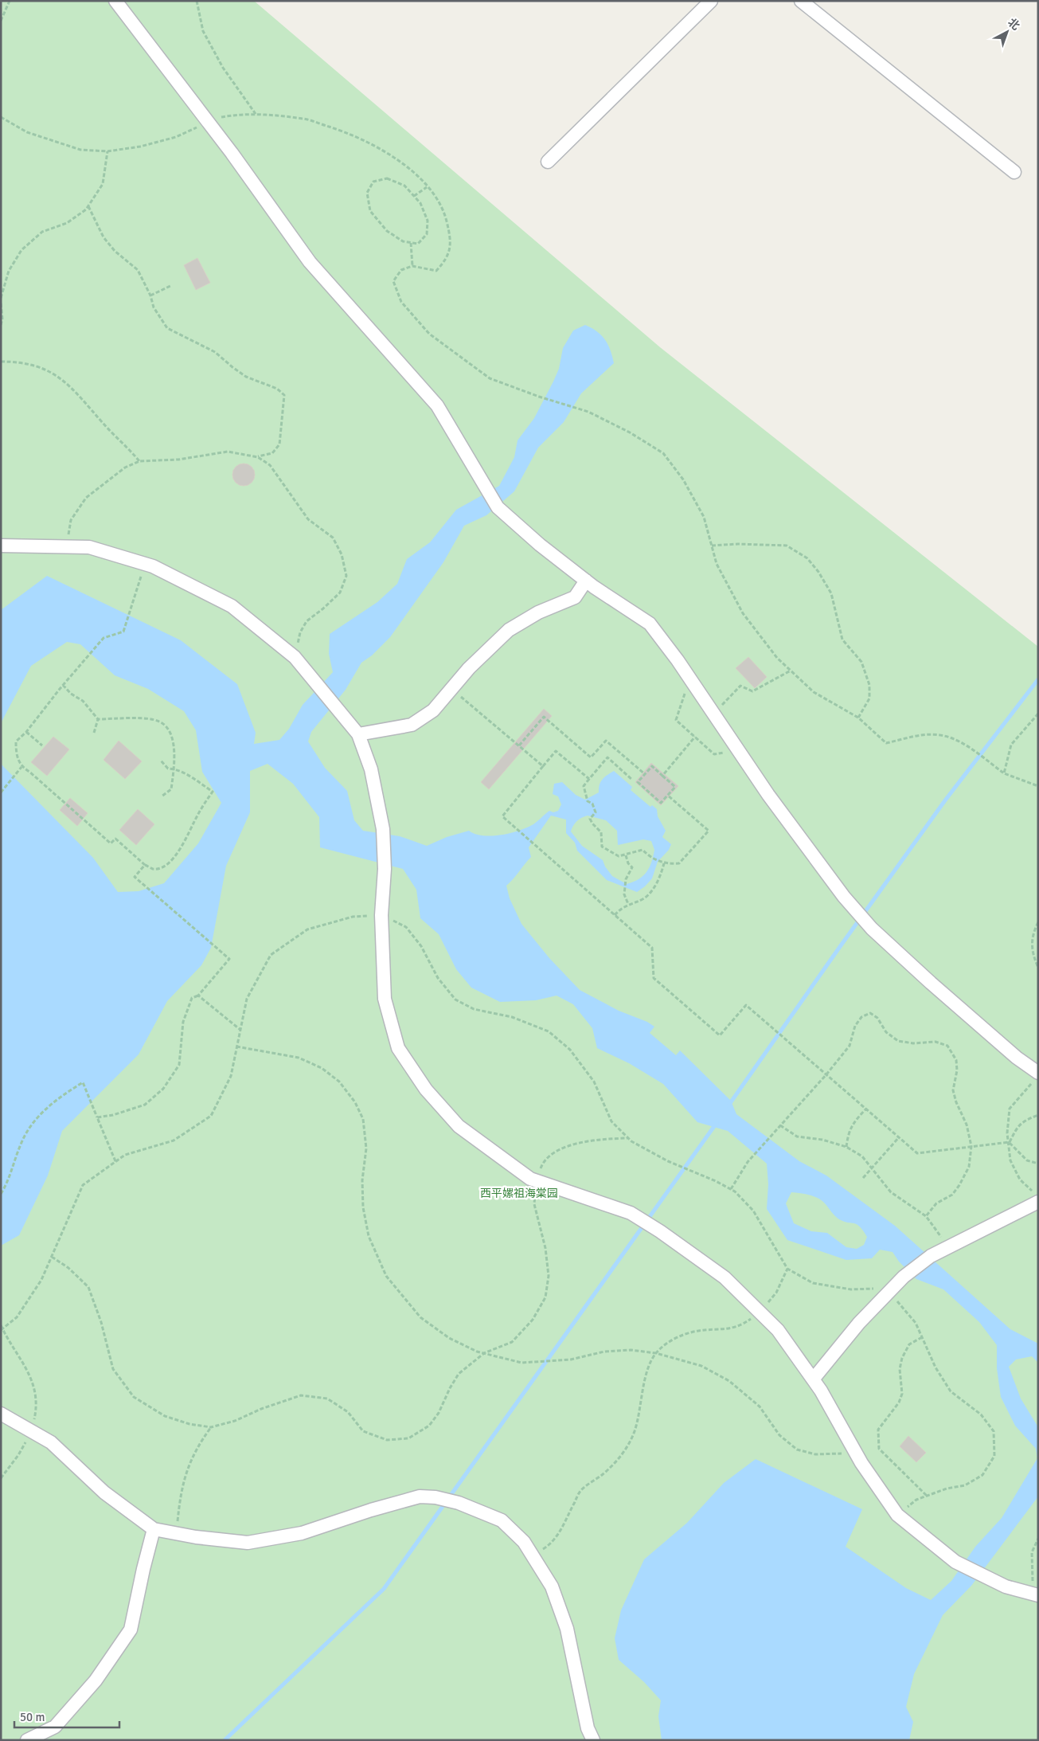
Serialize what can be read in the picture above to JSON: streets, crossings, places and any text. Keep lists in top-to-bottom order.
{
  "parks": ["西平嫘祖海棠园"],
  "scale_bar": "50 m",
  "north": "top right"
}
